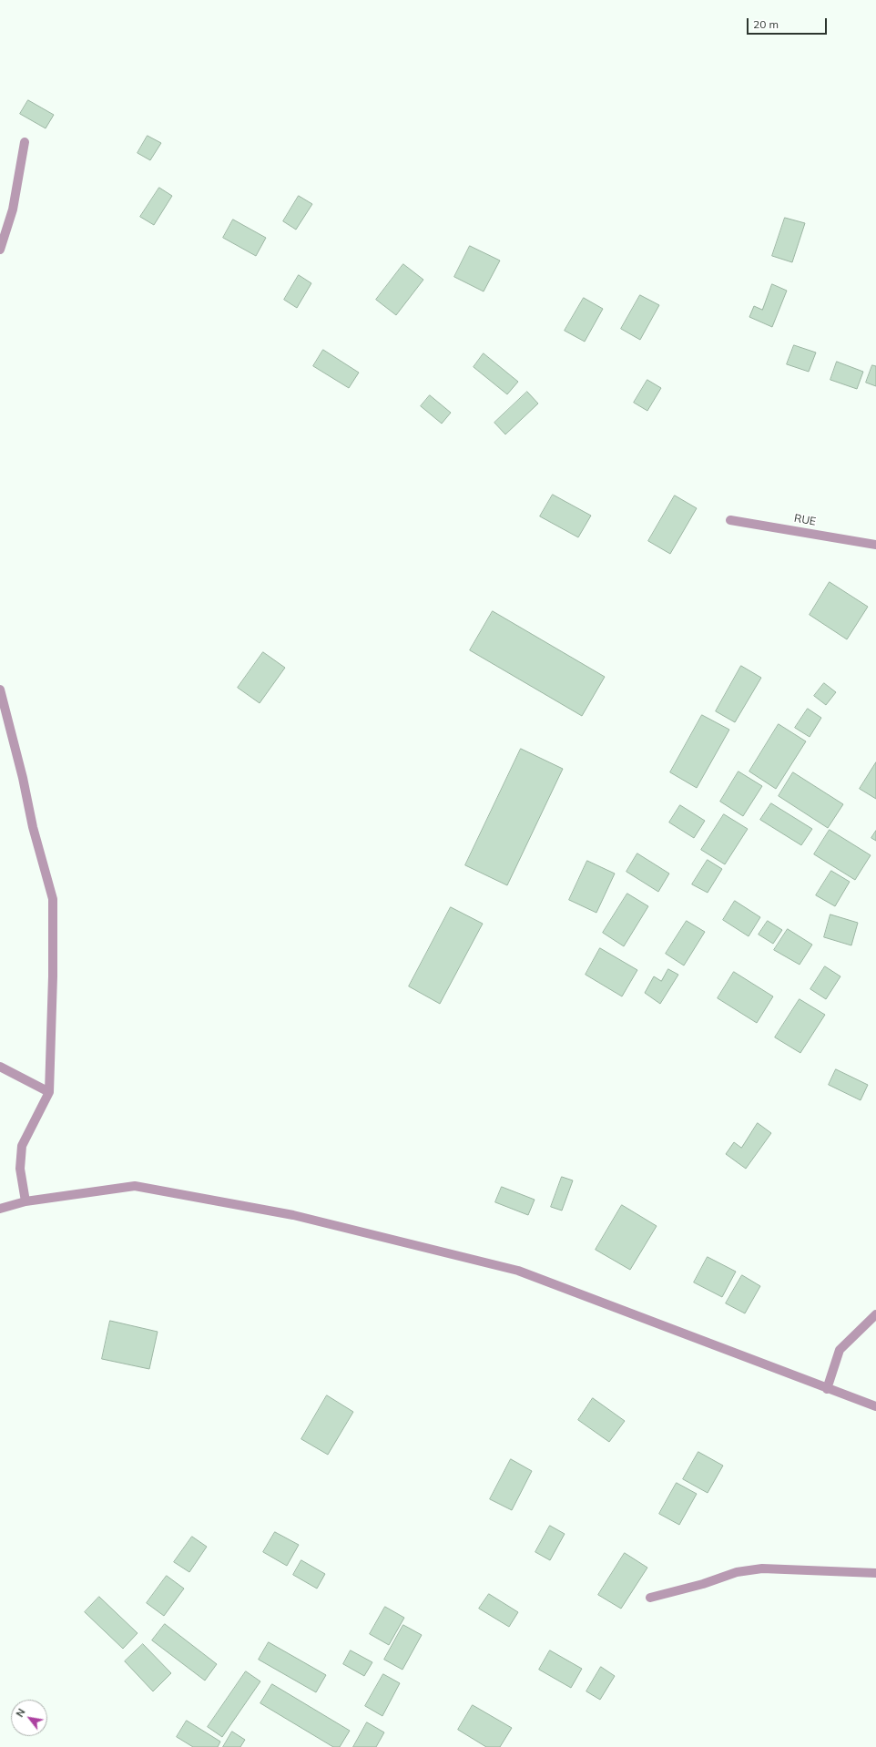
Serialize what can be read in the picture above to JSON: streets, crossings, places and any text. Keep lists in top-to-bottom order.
{
  "streets": {
    "street": ["RUE"]
  },
  "scale_bar": "20 m",
  "north": "top left"
}
